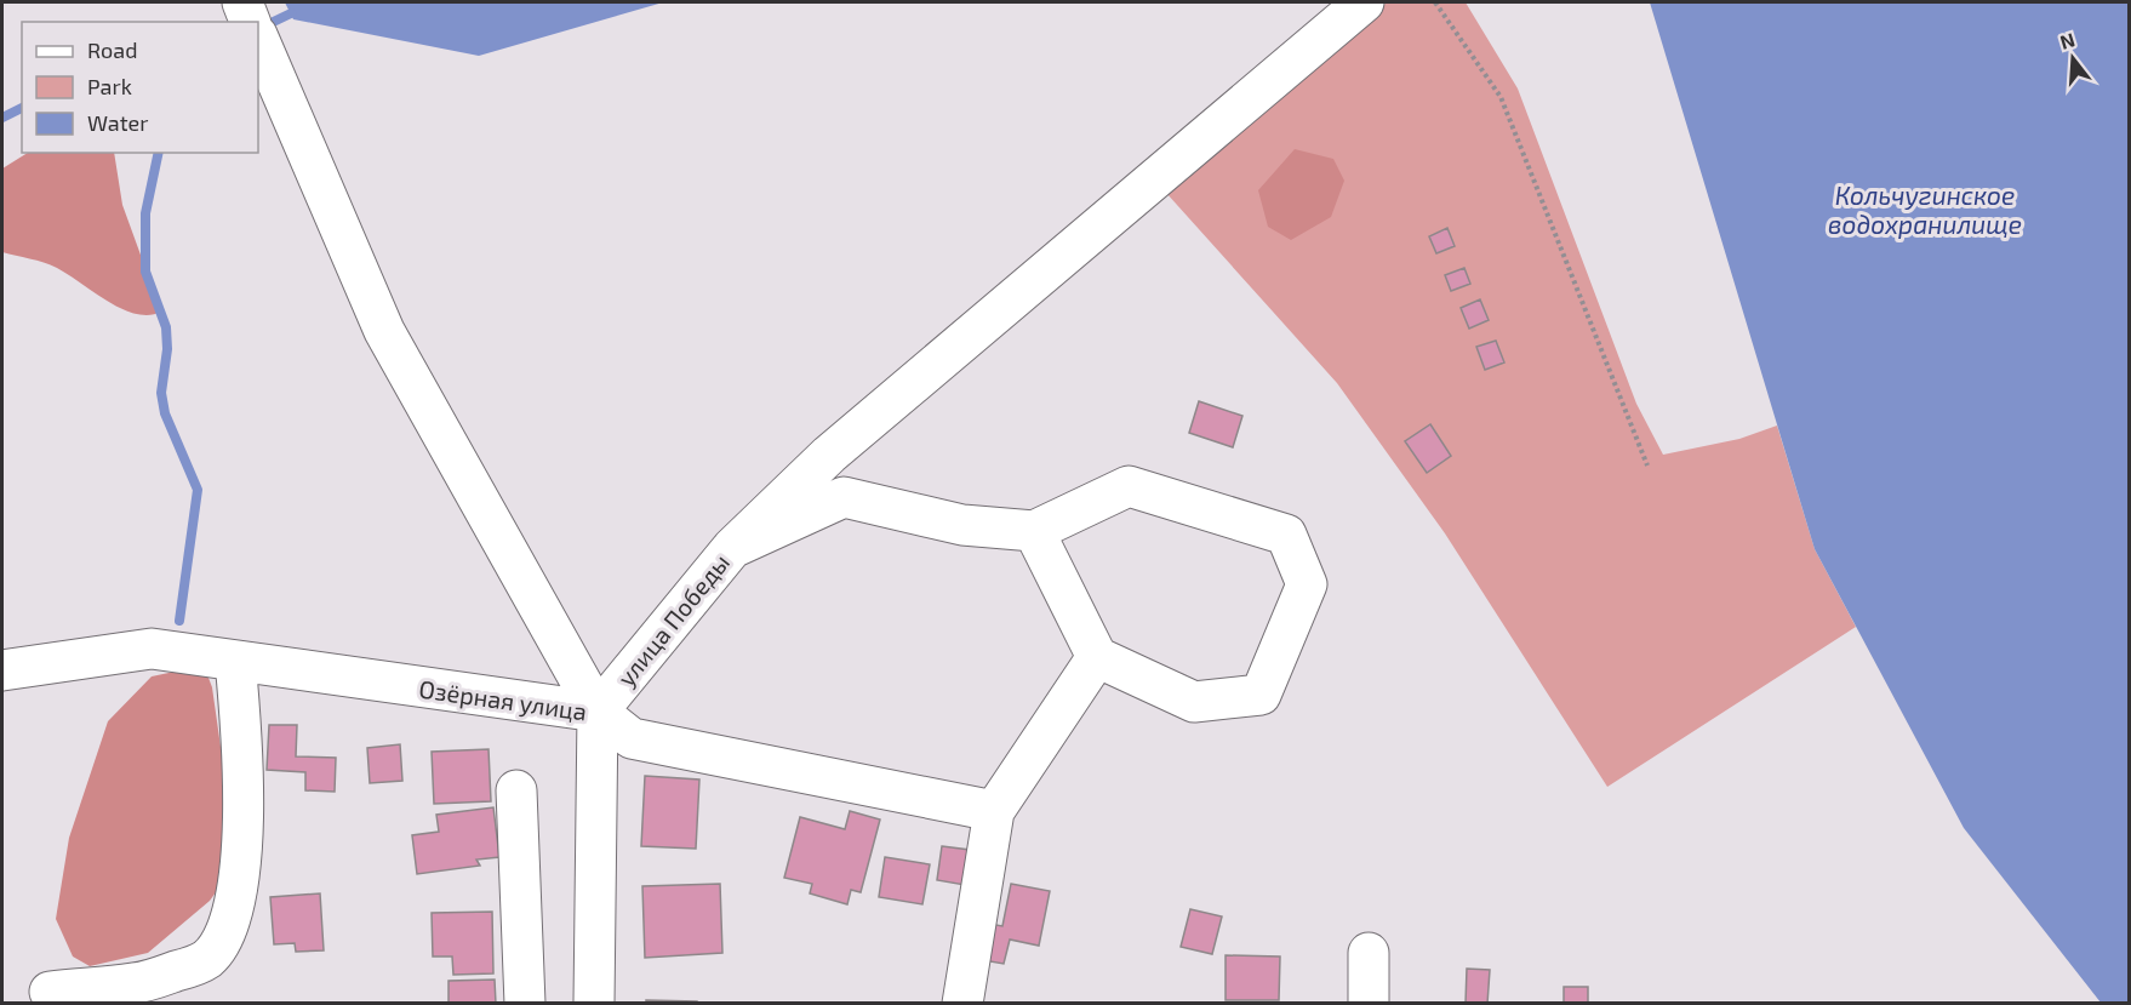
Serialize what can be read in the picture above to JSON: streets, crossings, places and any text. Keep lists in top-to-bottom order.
{
  "streets": {
    "street": ["улица Победы", "Озёрная улица"]
  },
  "crossings": [
    ["улица Победы", "Озёрная улица"]
  ],
  "water": ["Кольчугинское водохранилище"],
  "legend": ["Road", "Park", "Water"],
  "north": "top"
}
